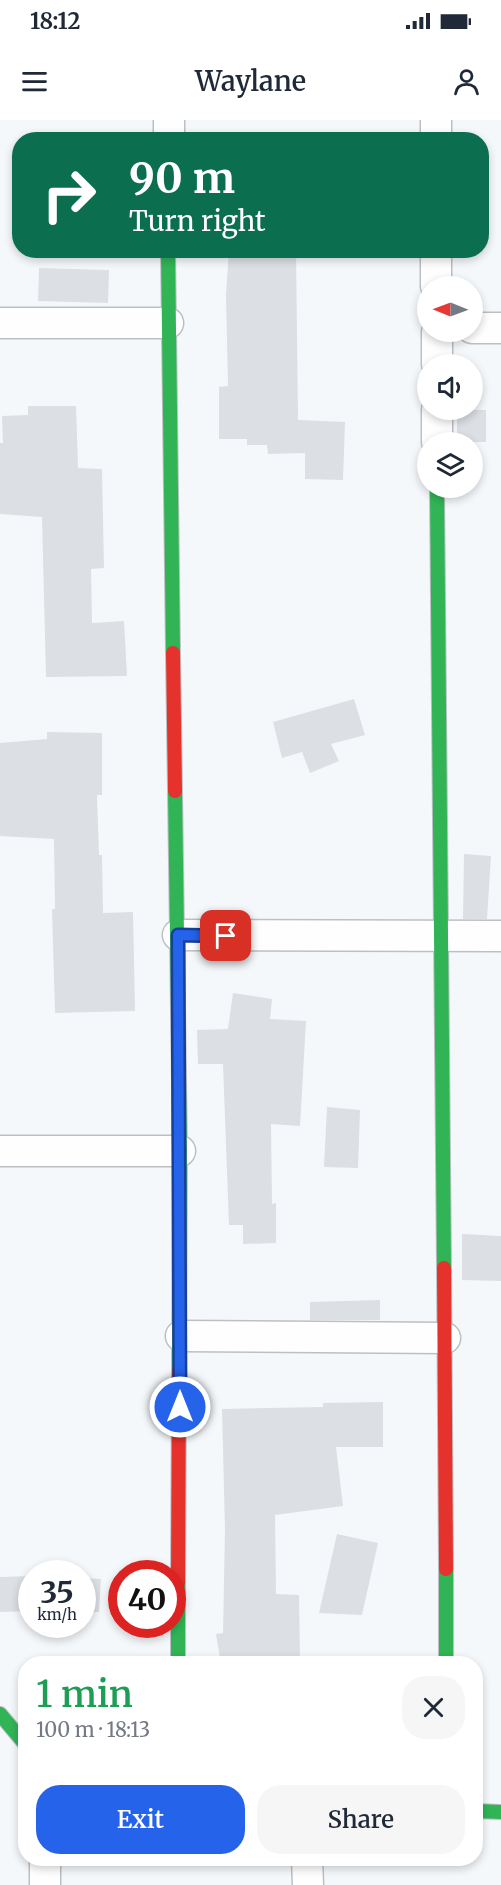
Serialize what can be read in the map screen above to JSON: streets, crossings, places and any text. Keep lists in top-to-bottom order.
{
  "north": "left",
  "page": {
    "status": "18:12",
    "header": "Waylane",
    "turn": ["90 m", "Turn right"],
    "speed": "35 km/h",
    "limit": "40",
    "heading": ["1 min", "100 m · 18:13"],
    "buttons": ["Exit", "Share"]
  }
}
